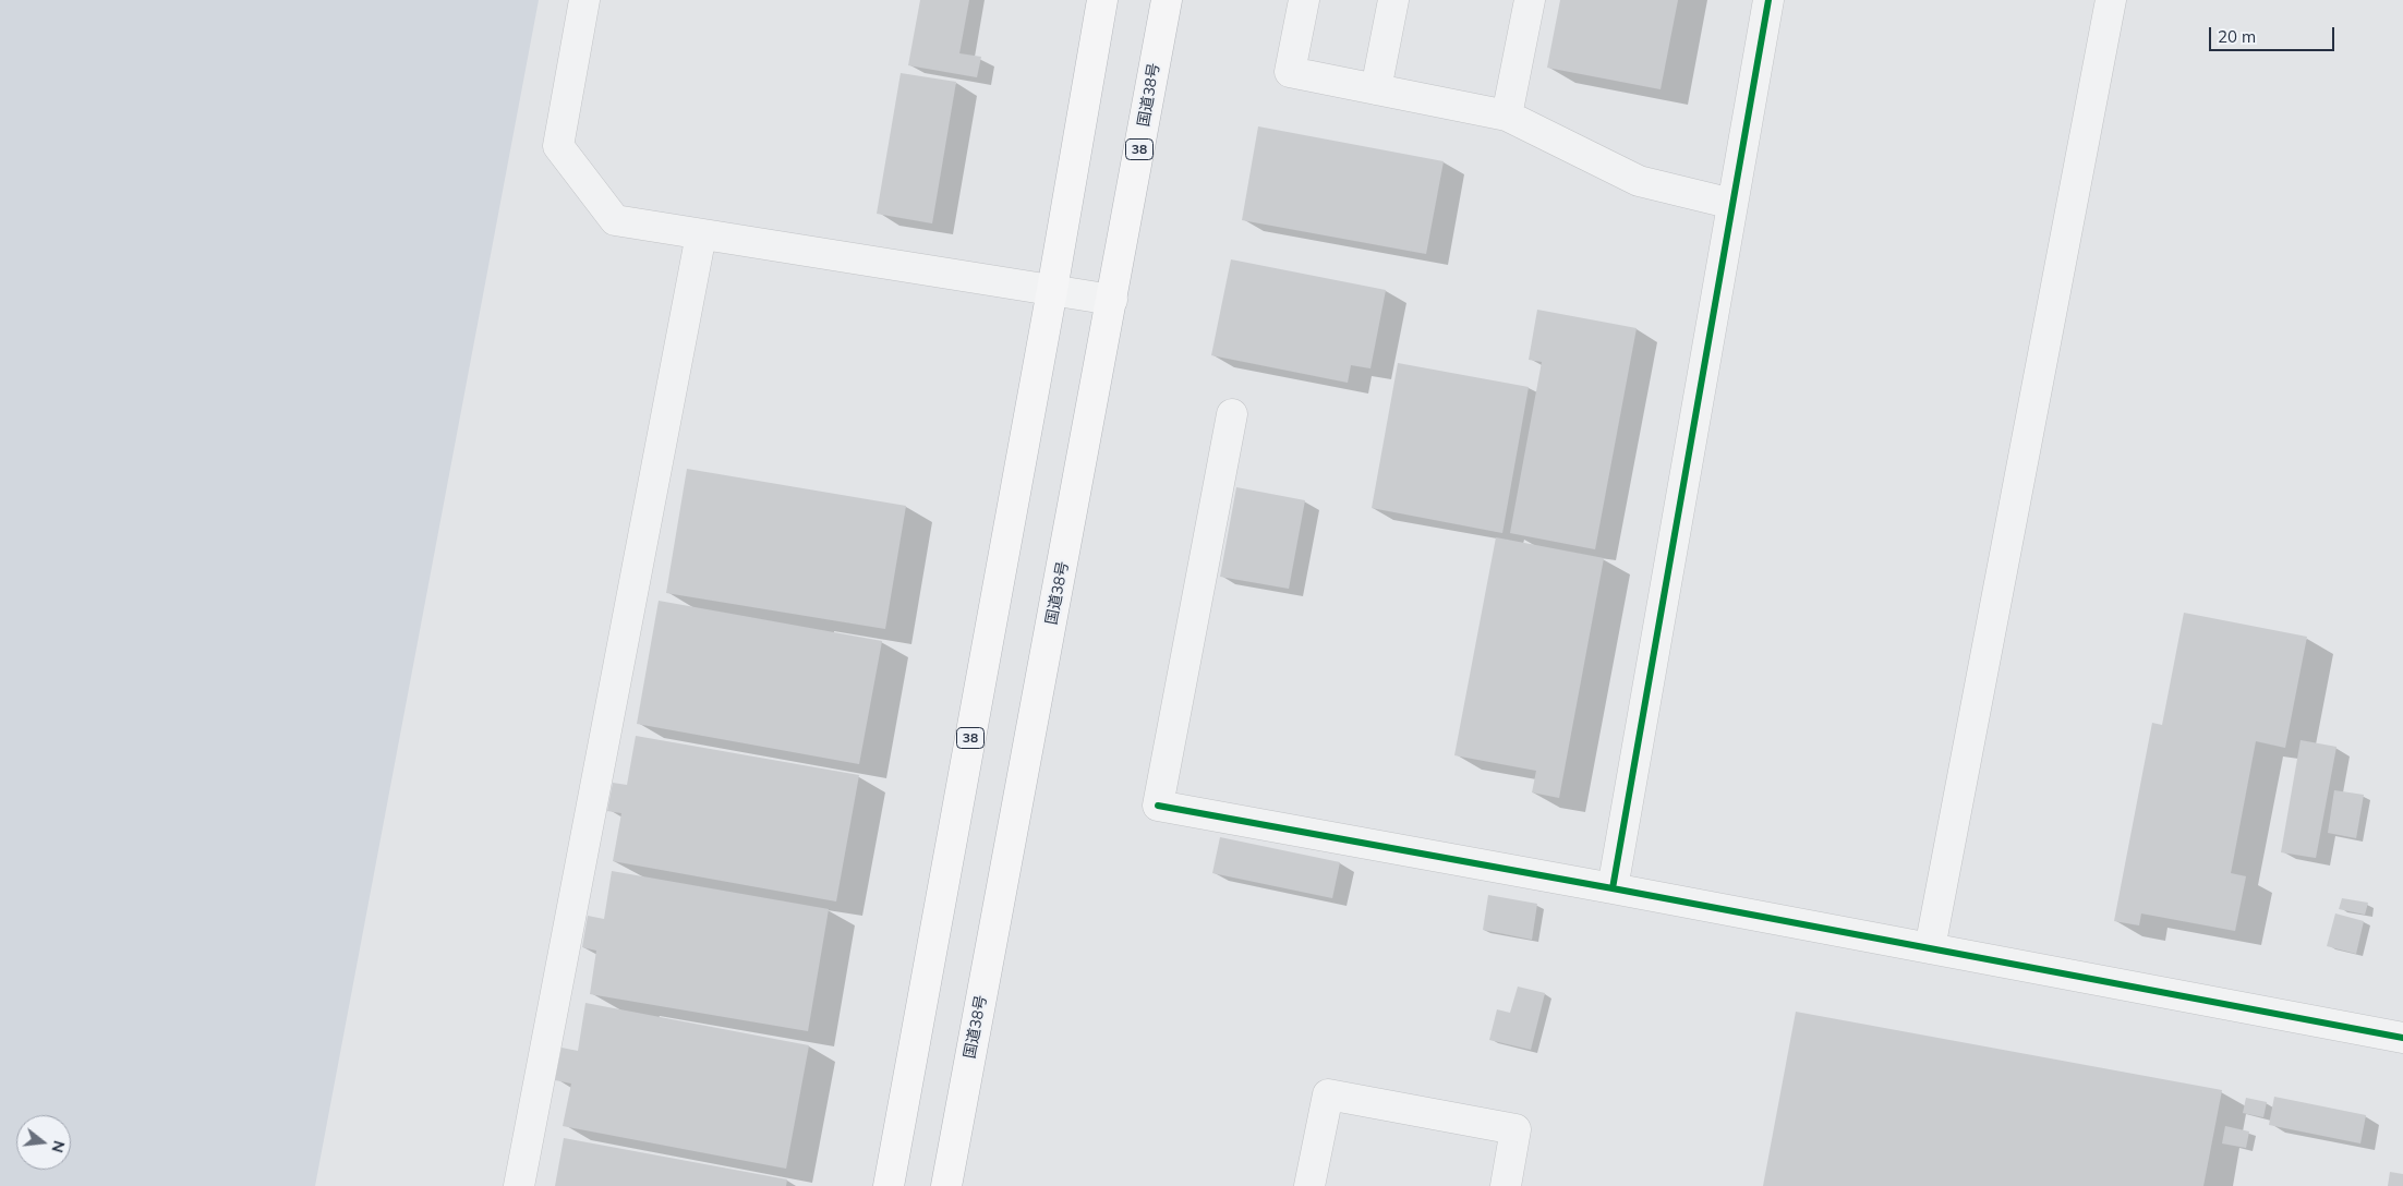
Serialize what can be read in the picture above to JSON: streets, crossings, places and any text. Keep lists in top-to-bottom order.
{
  "streets": {
    "highway": ["国道38号", "38"]
  },
  "scale_bar": "20 m",
  "north": "right"
}
